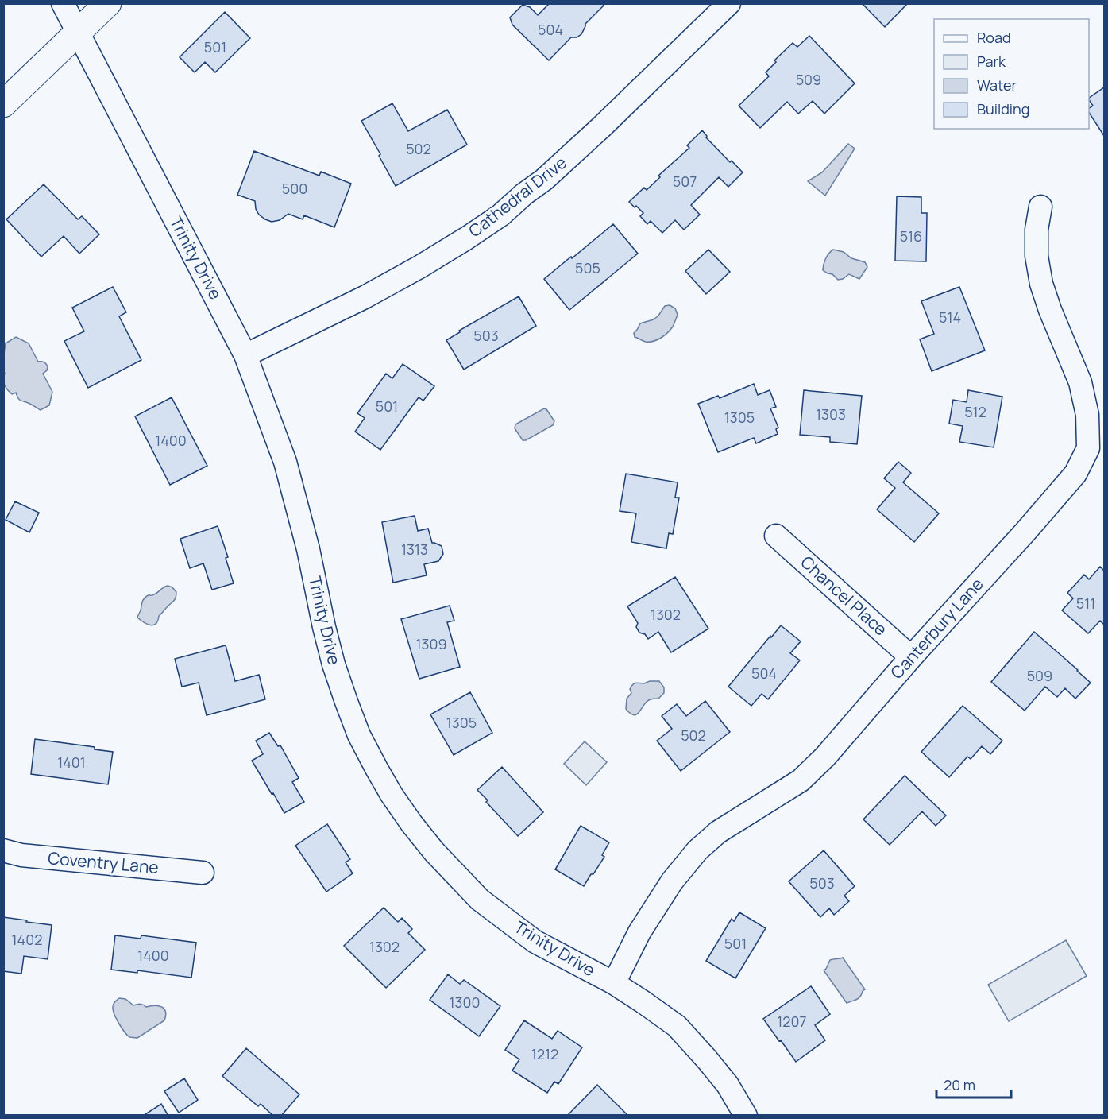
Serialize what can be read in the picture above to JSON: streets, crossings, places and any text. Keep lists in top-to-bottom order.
{
  "streets": {
    "street": [
      "Cathedral Drive",
      "Trinity Drive",
      "Chancel Place",
      "Canterbury Lane",
      "Coventry Lane"
    ]
  },
  "crossings": [
    ["Cathedral Drive", "Trinity Drive"],
    ["Trinity Drive", "Canterbury Lane"],
    ["Chancel Place", "Canterbury Lane"]
  ],
  "house_numbers": [
    "504",
    "501",
    "509",
    "502",
    "507",
    "500",
    "516",
    "505",
    "514",
    "503",
    "501",
    "512",
    "1303",
    "1305",
    "1400",
    "1313",
    "511",
    "1302",
    "1309",
    "504",
    "509",
    "1305",
    "502",
    "1401",
    "503",
    "1402",
    "501",
    "1302",
    "1400",
    "1300",
    "1207",
    "1212"
  ],
  "legend": [
    "Road",
    "Park",
    "Water",
    "Building"
  ],
  "scale_bar": "20 m"
}
